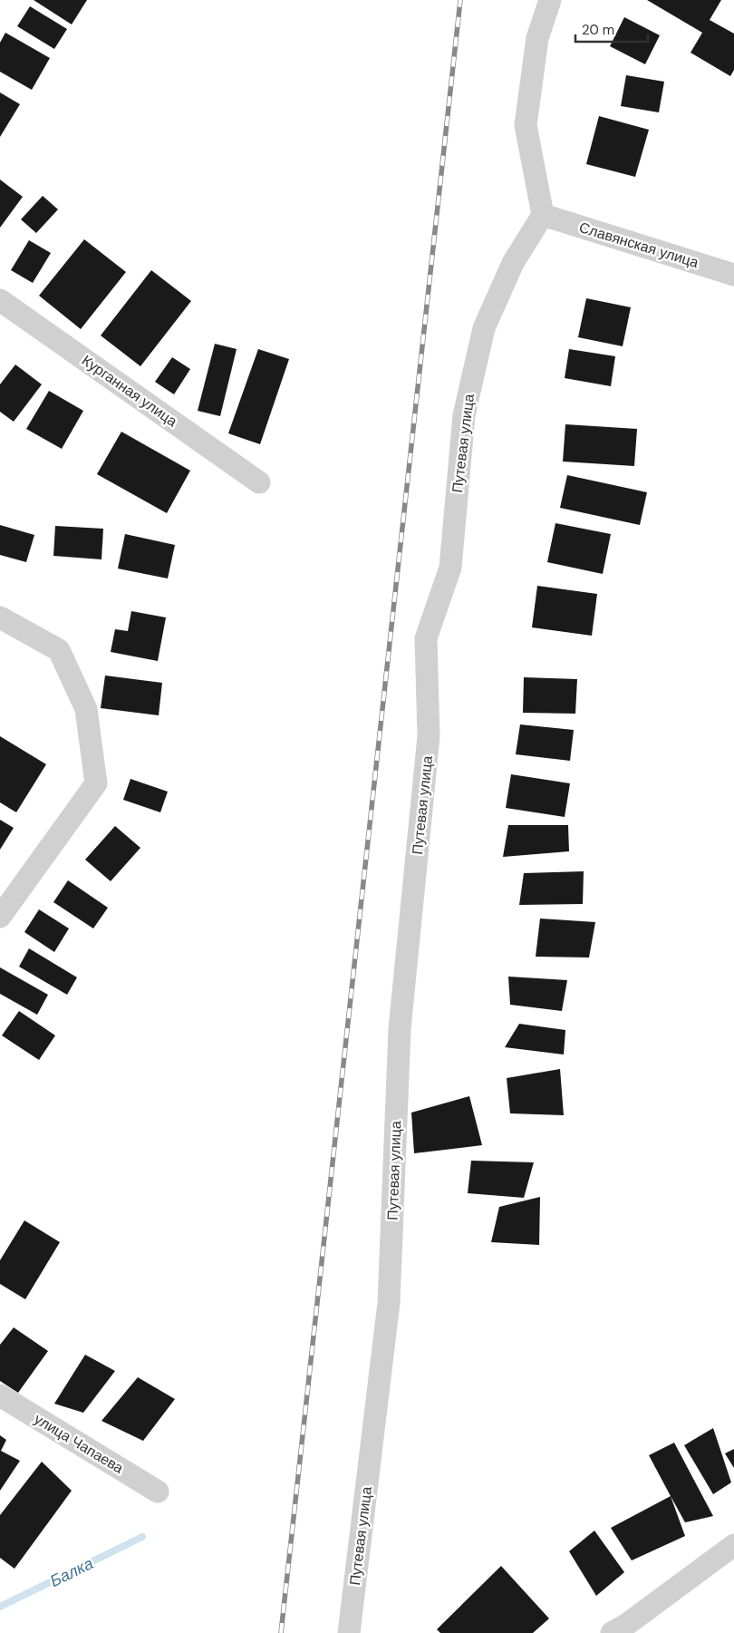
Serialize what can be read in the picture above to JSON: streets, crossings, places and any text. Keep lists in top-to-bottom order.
{
  "streets": {
    "street": [
      "Славянская улица",
      "Курганная улица",
      "Путевая улица",
      "улица Чапаева"
    ]
  },
  "crossings": [
    ["Славянская улица", "Путевая улица"]
  ],
  "water": ["Балка"],
  "scale_bar": "20 m"
}
